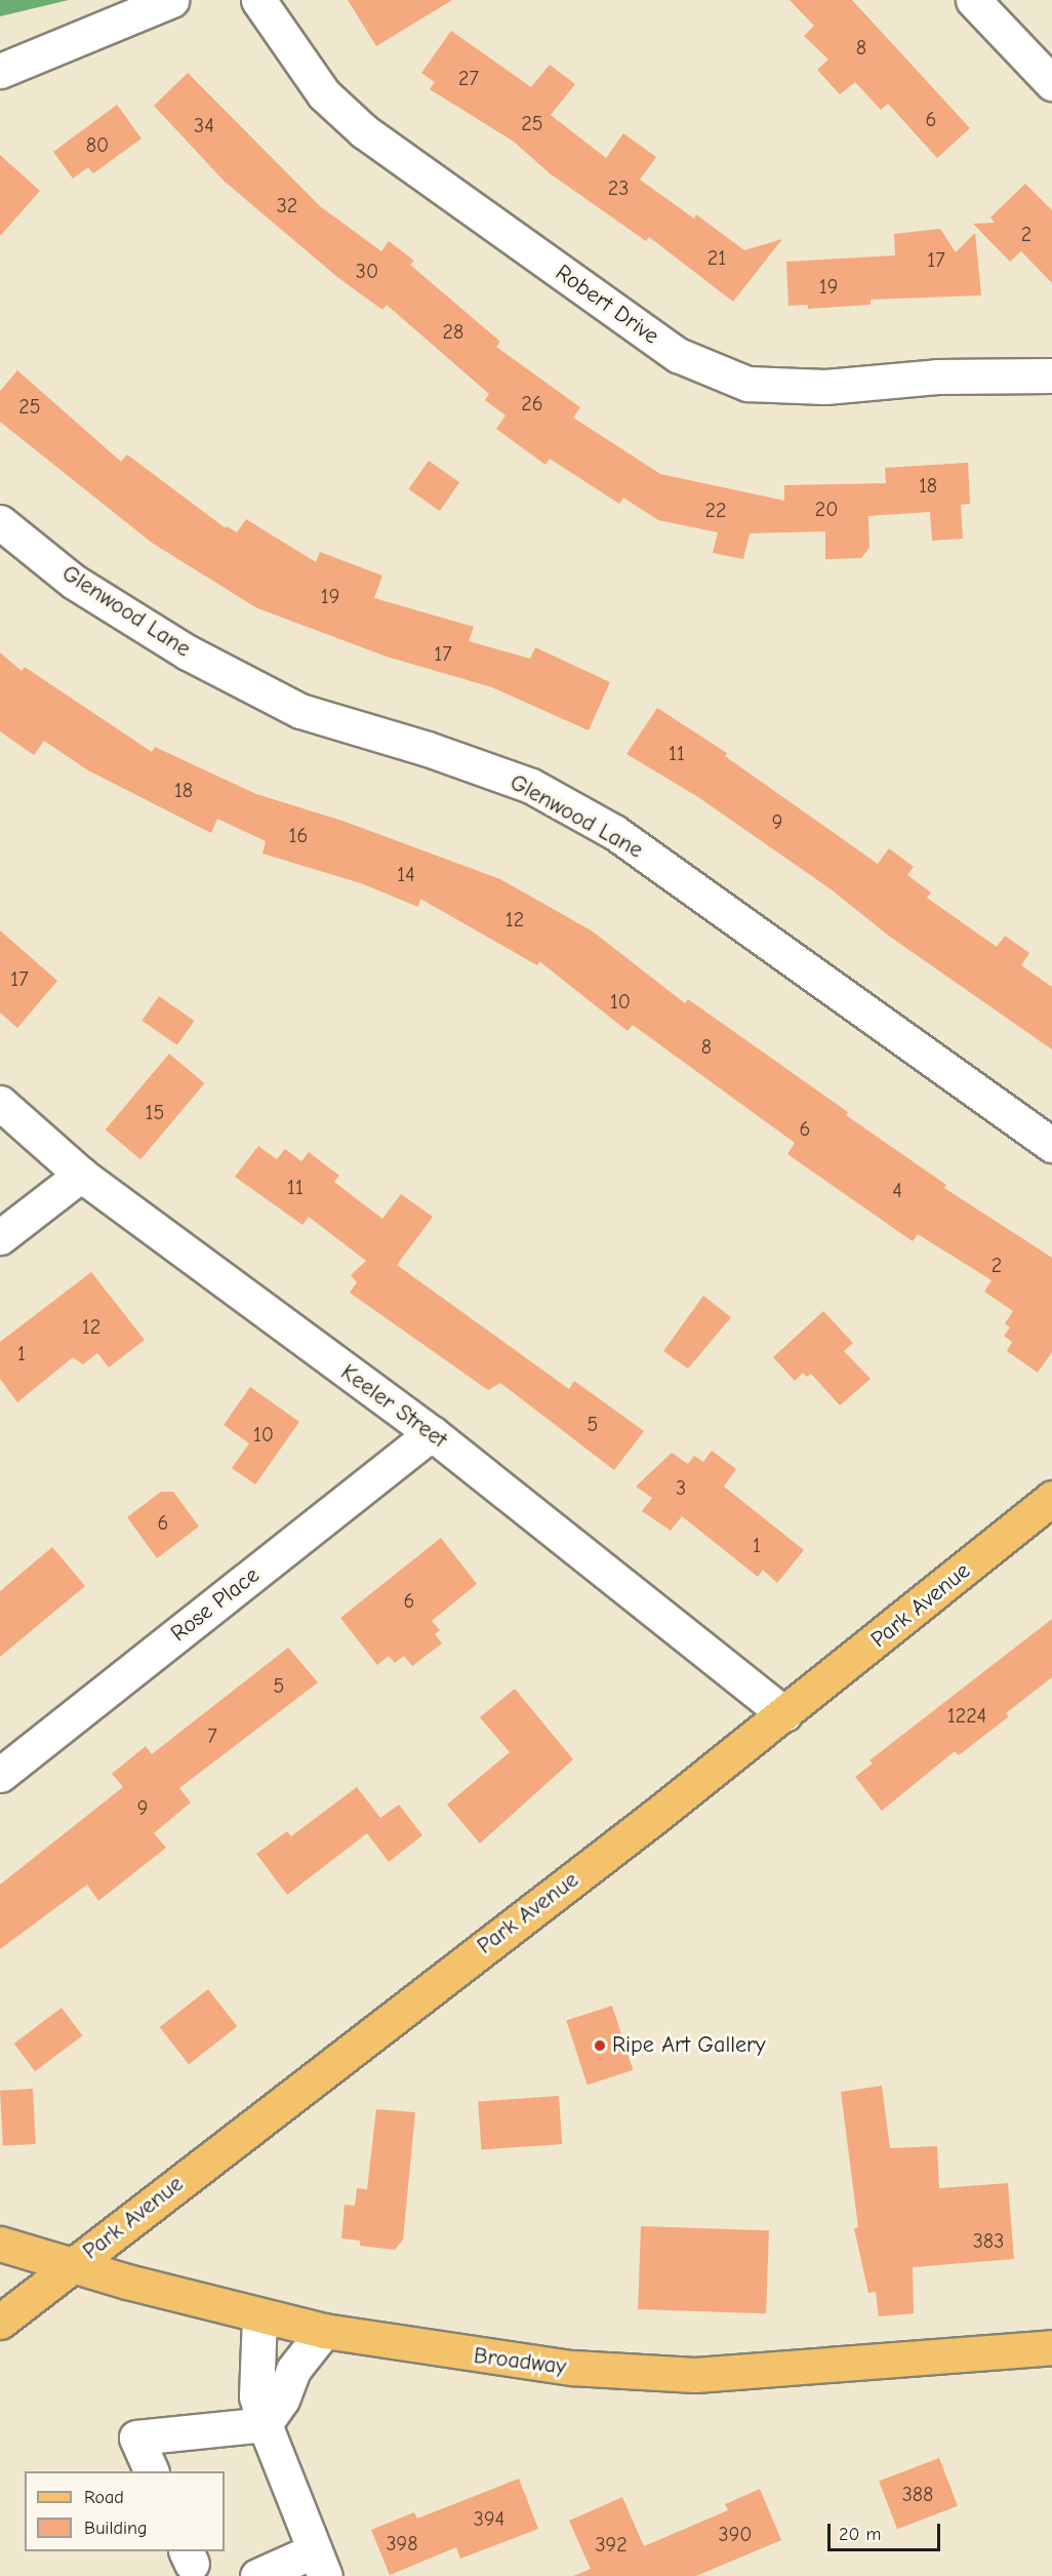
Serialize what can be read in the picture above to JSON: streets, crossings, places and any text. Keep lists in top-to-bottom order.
{
  "streets": {
    "main road": ["Park Avenue", "Broadway"],
    "street": [
      "Robert Drive",
      "Glenwood Lane",
      "Keeler Street",
      "Rose Place"
    ]
  },
  "crossings": [
    ["Keeler Street", "Rose Place"],
    ["Keeler Street", "Park Avenue"],
    ["Park Avenue", "Broadway"]
  ],
  "places": ["Ripe Art Gallery"],
  "house_numbers": [
    "8",
    "27",
    "6",
    "25",
    "34",
    "80",
    "23",
    "32",
    "2",
    "21",
    "17",
    "30",
    "19",
    "28",
    "26",
    "25",
    "18",
    "20",
    "22",
    "19",
    "17",
    "11",
    "18",
    "9",
    "16",
    "14",
    "12",
    "17",
    "10",
    "8",
    "15",
    "6",
    "11",
    "4",
    "2",
    "12",
    "1",
    "5",
    "10",
    "3",
    "6",
    "1",
    "6",
    "5",
    "1224",
    "7",
    "9",
    "383",
    "388",
    "394",
    "390",
    "398",
    "392"
  ],
  "legend": ["Road", "Building"],
  "scale_bar": "20 m"
}
